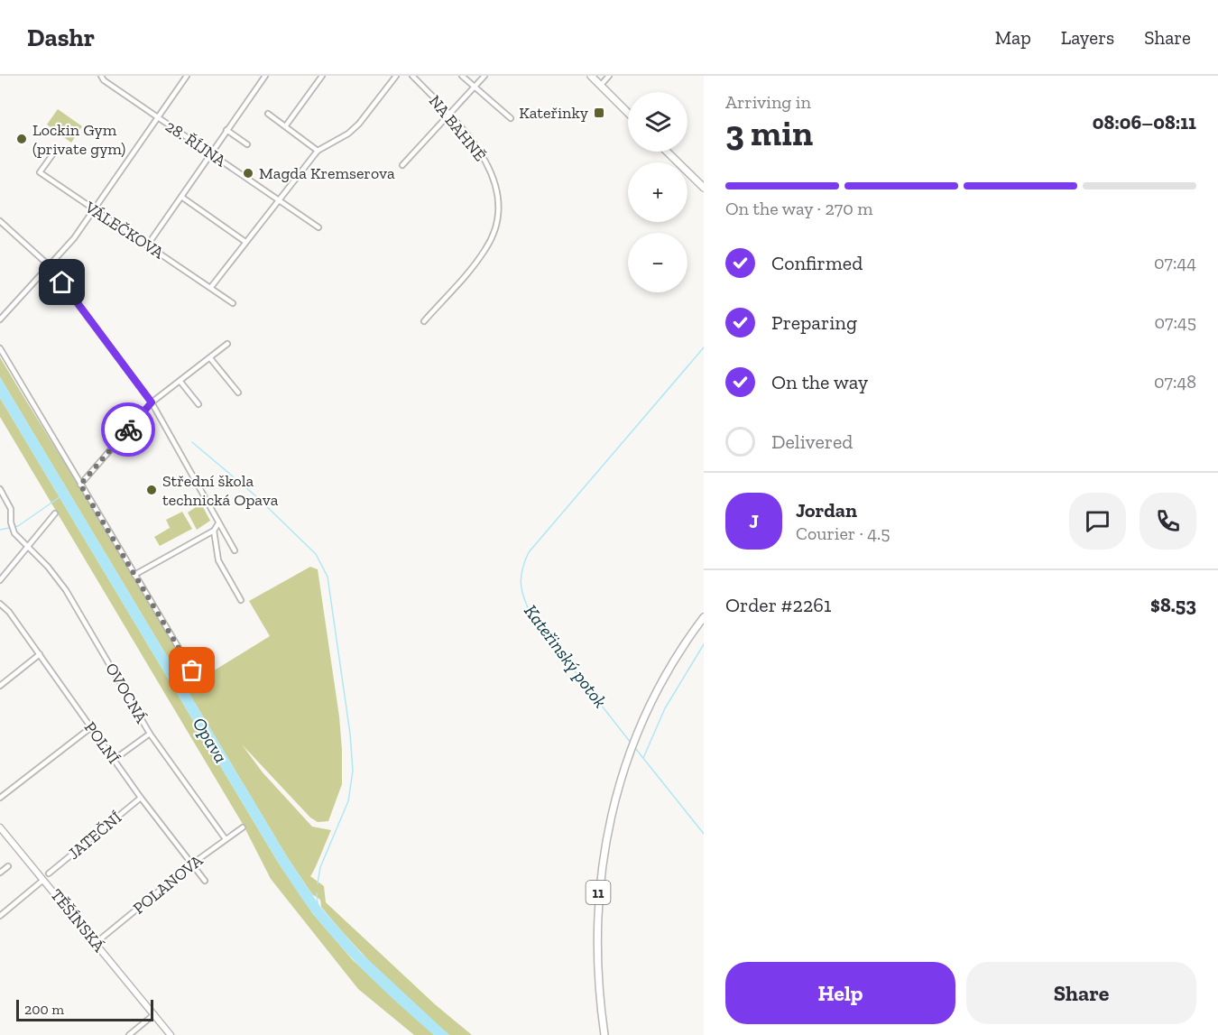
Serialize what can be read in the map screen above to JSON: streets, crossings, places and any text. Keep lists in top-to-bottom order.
{
  "streets": {
    "main road": ["11"],
    "street": [
      "NA BAHNĚ",
      "28. ŘÍJNA",
      "VÁLEČKOVA",
      "OVOCNÁ",
      "POLNÍ",
      "JATEČNÍ",
      "POLANOVA",
      "TĚŠÍNSKÁ"
    ]
  },
  "crossings": [
    ["OVOCNÁ", "POLANOVA"],
    ["POLNÍ", "JATEČNÍ"],
    ["POLNÍ", "POLANOVA"],
    ["POLANOVA", "TĚŠÍNSKÁ"]
  ],
  "water": ["Kateřinský potok", "Opava"],
  "places": {
    "transit": ["Kateřinky"],
    "other": ["Lockin Gym (private gym)", "Magda Kremserova", "Střední škola technická Opava"]
  },
  "scale_bar": "200 m",
  "page": {
    "header": "Dashr",
    "nav": ["Map", "Layers", "Share"],
    "heading": ["3 min", "Arriving in", "08:06–08:11"],
    "panel": [
      "Jordan",
      "Courier · 4.5",
      "Order #2261",
      "$8.53"
    ],
    "map_buttons": ["+", "−"],
    "bar": "On the way · 270 m",
    "list": [
      ["Confirmed", "07:44"],
      ["Preparing", "07:45"],
      ["On the way", "07:48"],
      "Delivered"
    ],
    "round": "J",
    "buttons": ["Help", "Share"],
    "scale": "200 m"
  }
}
